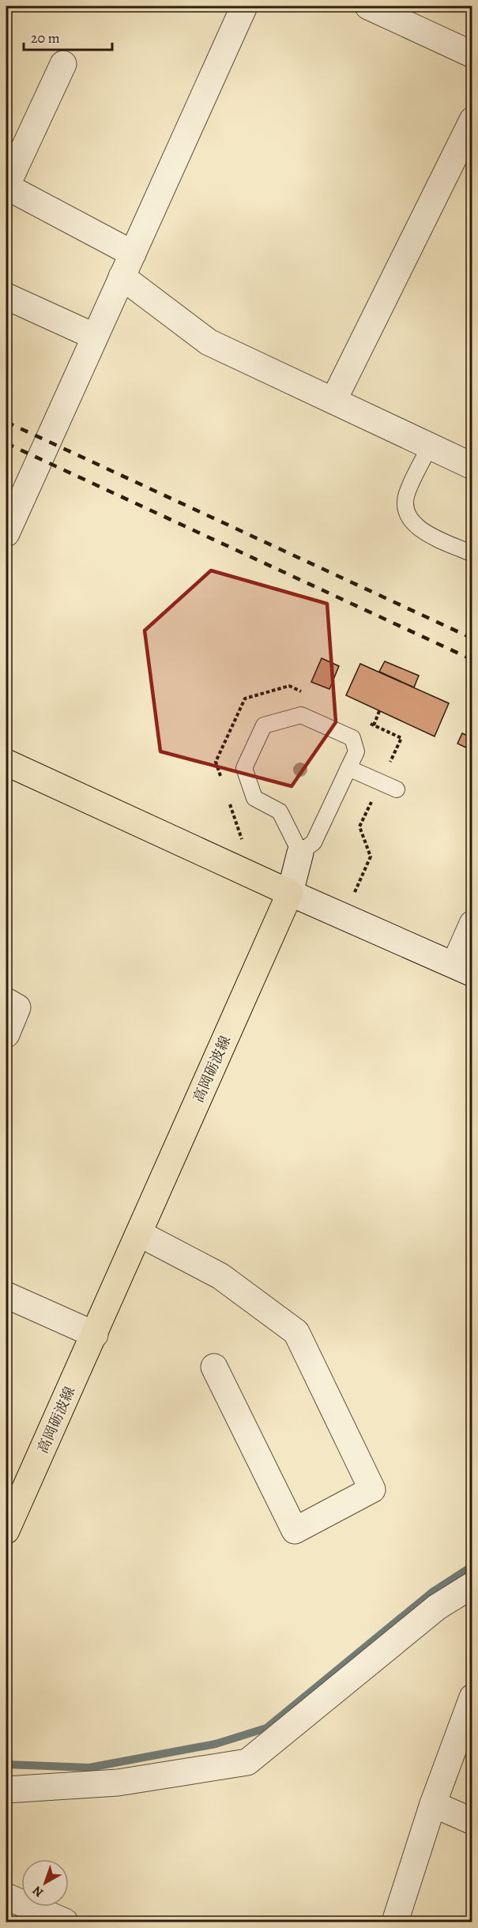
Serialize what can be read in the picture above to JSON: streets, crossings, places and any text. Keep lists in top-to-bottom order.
{
  "streets": {
    "main road": ["高岡砺波線"]
  },
  "scale_bar": "20 m",
  "north": "bottom left"
}
